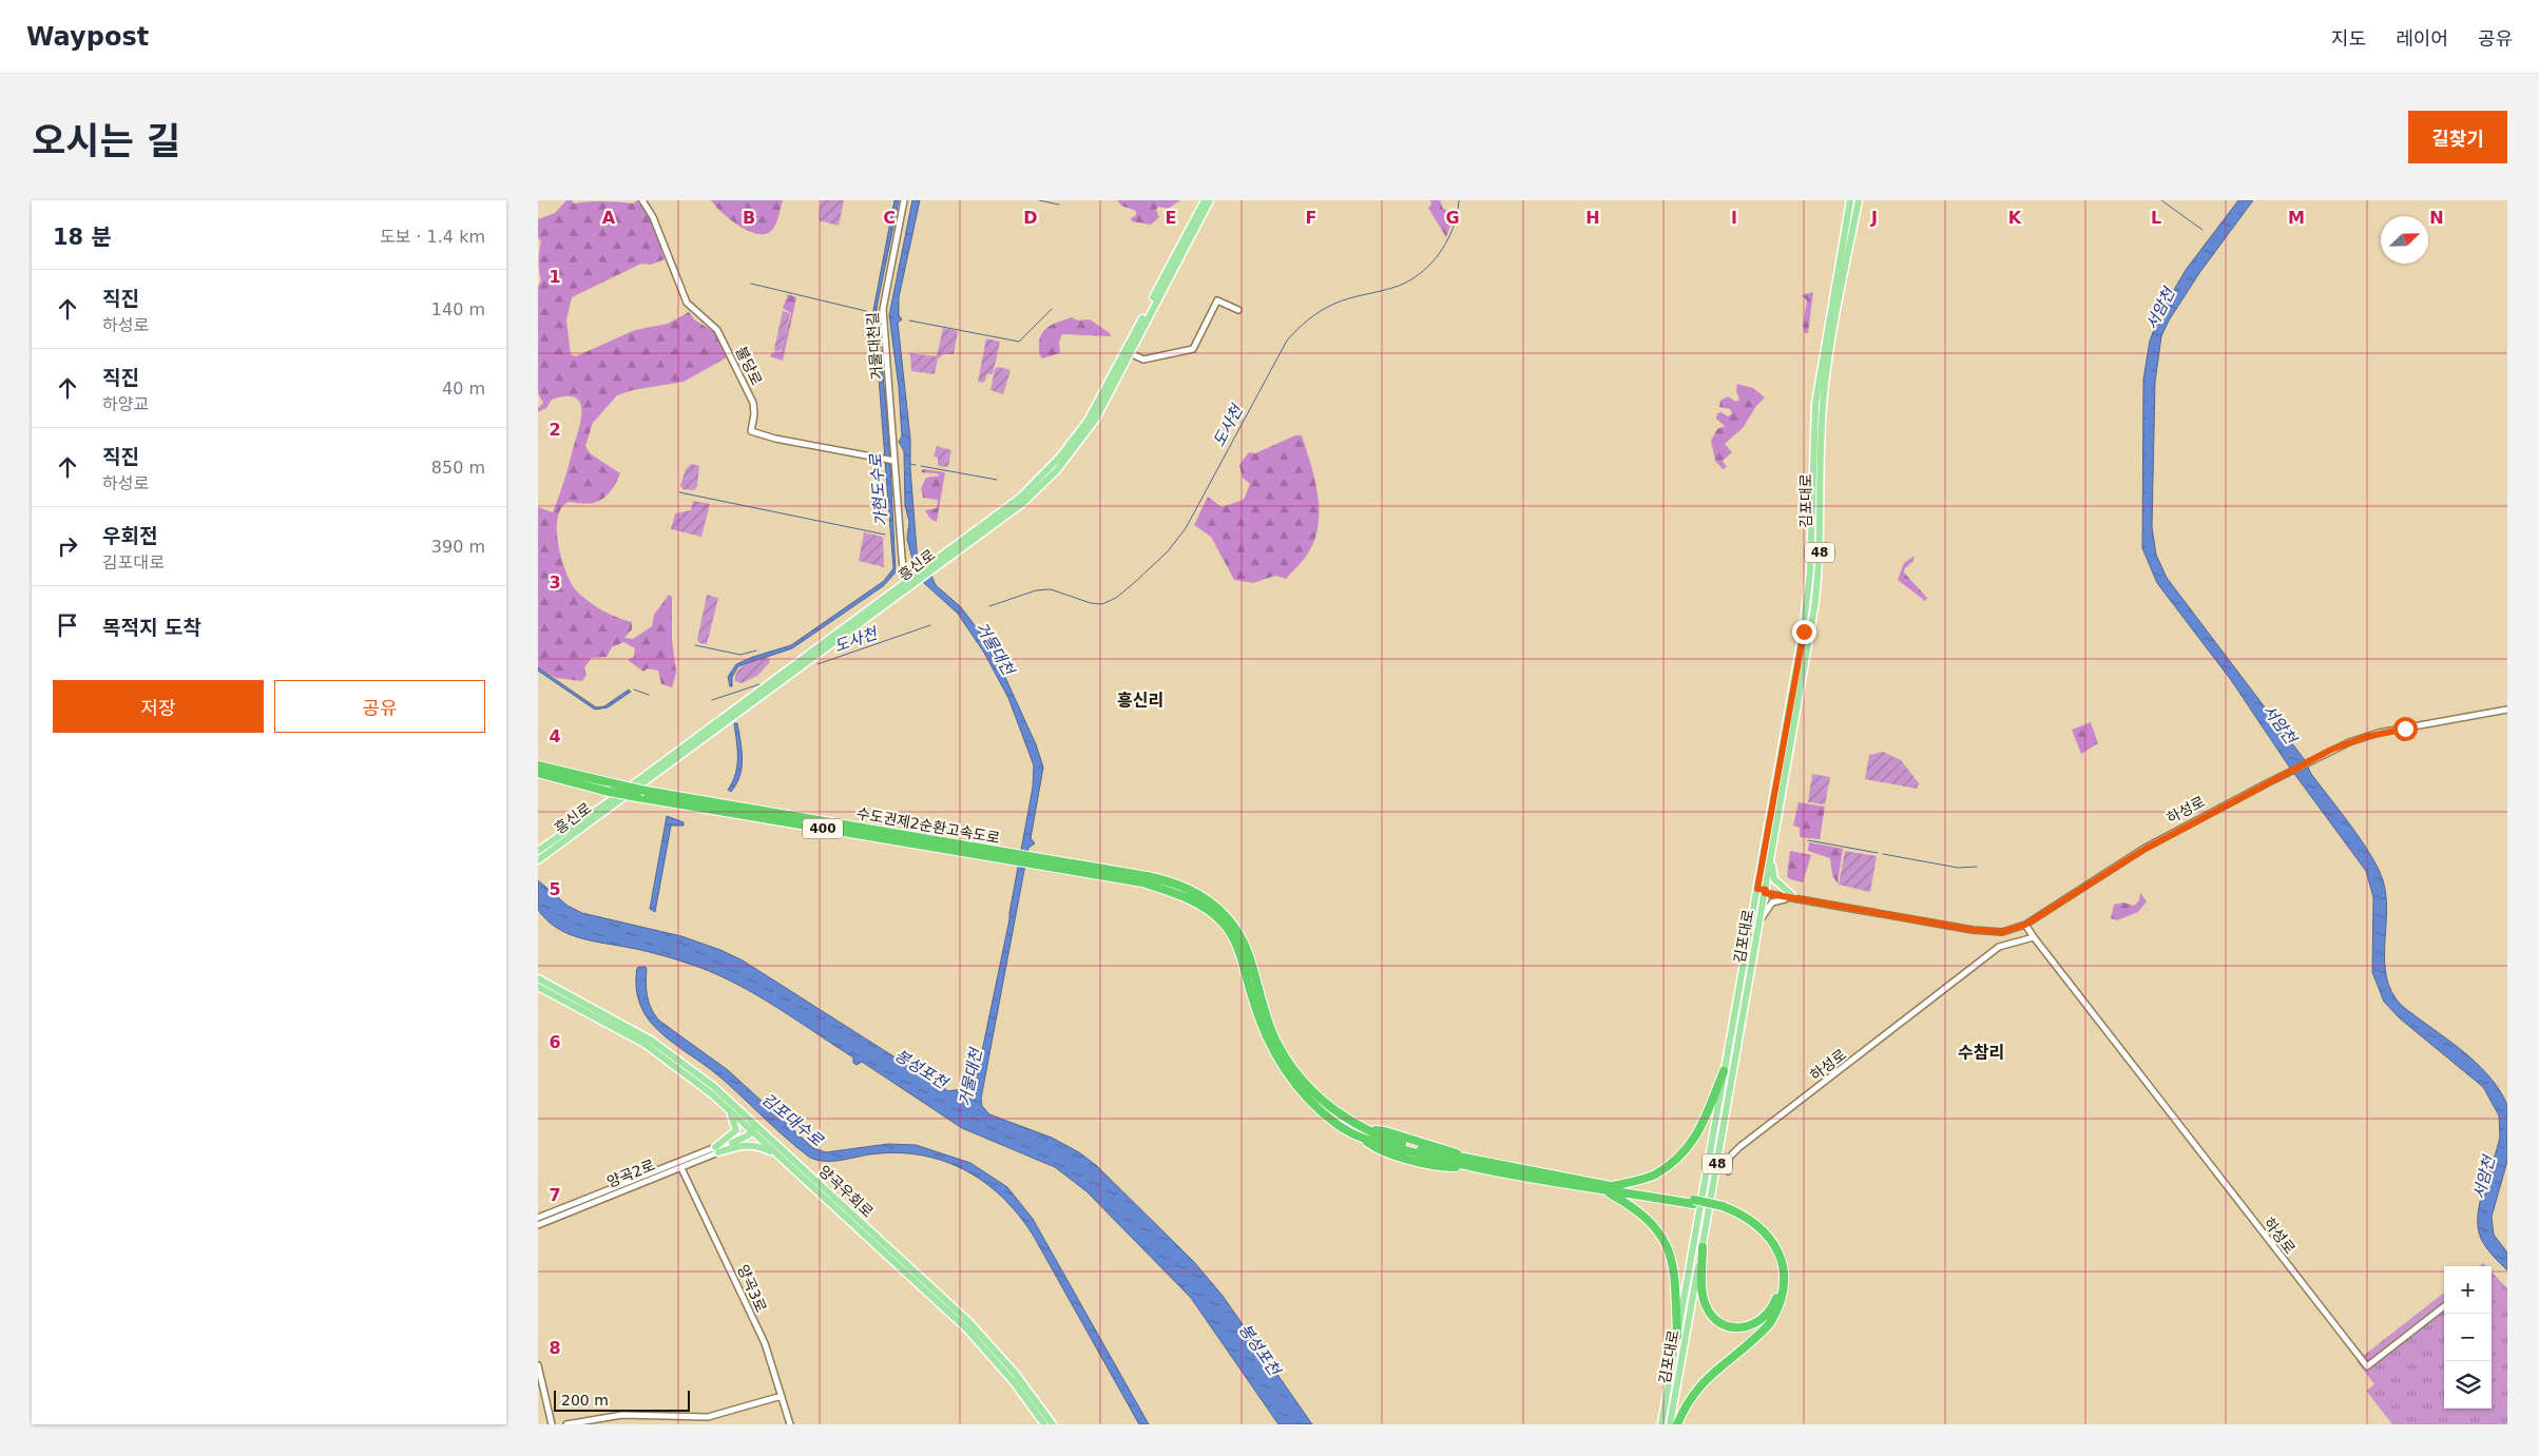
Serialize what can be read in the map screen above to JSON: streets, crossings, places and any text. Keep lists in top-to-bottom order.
{
  "streets": {
    "highway": ["수도권제2순환고속도로", "400"],
    "main road": [
      "김포대로",
      "48",
      "흥신로",
      "양곡2로",
      "양곡우회로"
    ],
    "street": [
      "거물대천길",
      "불당로",
      "하성로",
      "양곡3로"
    ]
  },
  "crossings": [
    ["거물대천길", "불당로"],
    ["김포대로", "하성로"],
    ["양곡2로", "양곡우회로"],
    ["양곡2로", "양곡3로"]
  ],
  "districts": ["흥신리", "수참리"],
  "water": [
    "서암천",
    "도사천",
    "가현도수로",
    "거물대천",
    "봉성포천",
    "김포대수로"
  ],
  "scale_bar": "200 m",
  "north": "top right",
  "page": {
    "header": "Waypost",
    "nav": ["지도", "레이어", "공유"],
    "title": "오시는 길",
    "buttons": [
      "길찾기",
      ["저장", "공유"]
    ],
    "heading": ["18 분", "도보 · 1.4 km"],
    "list": [
      ["직진", "하성로", "140 m"],
      ["직진", "하양교", "40 m"],
      ["직진", "하성로", "850 m"],
      ["우회전", "김포대로", "390 m"],
      "목적지 도착"
    ],
    "map_buttons": ["+", "−"],
    "scale": "200 m"
  },
  "grid": {
    "columns": [
      "A",
      "B",
      "C",
      "D",
      "E",
      "F",
      "G",
      "H",
      "I",
      "J",
      "K",
      "L",
      "M",
      "N"
    ],
    "rows": [
      "1",
      "2",
      "3",
      "4",
      "5",
      "6",
      "7",
      "8"
    ]
  }
}
